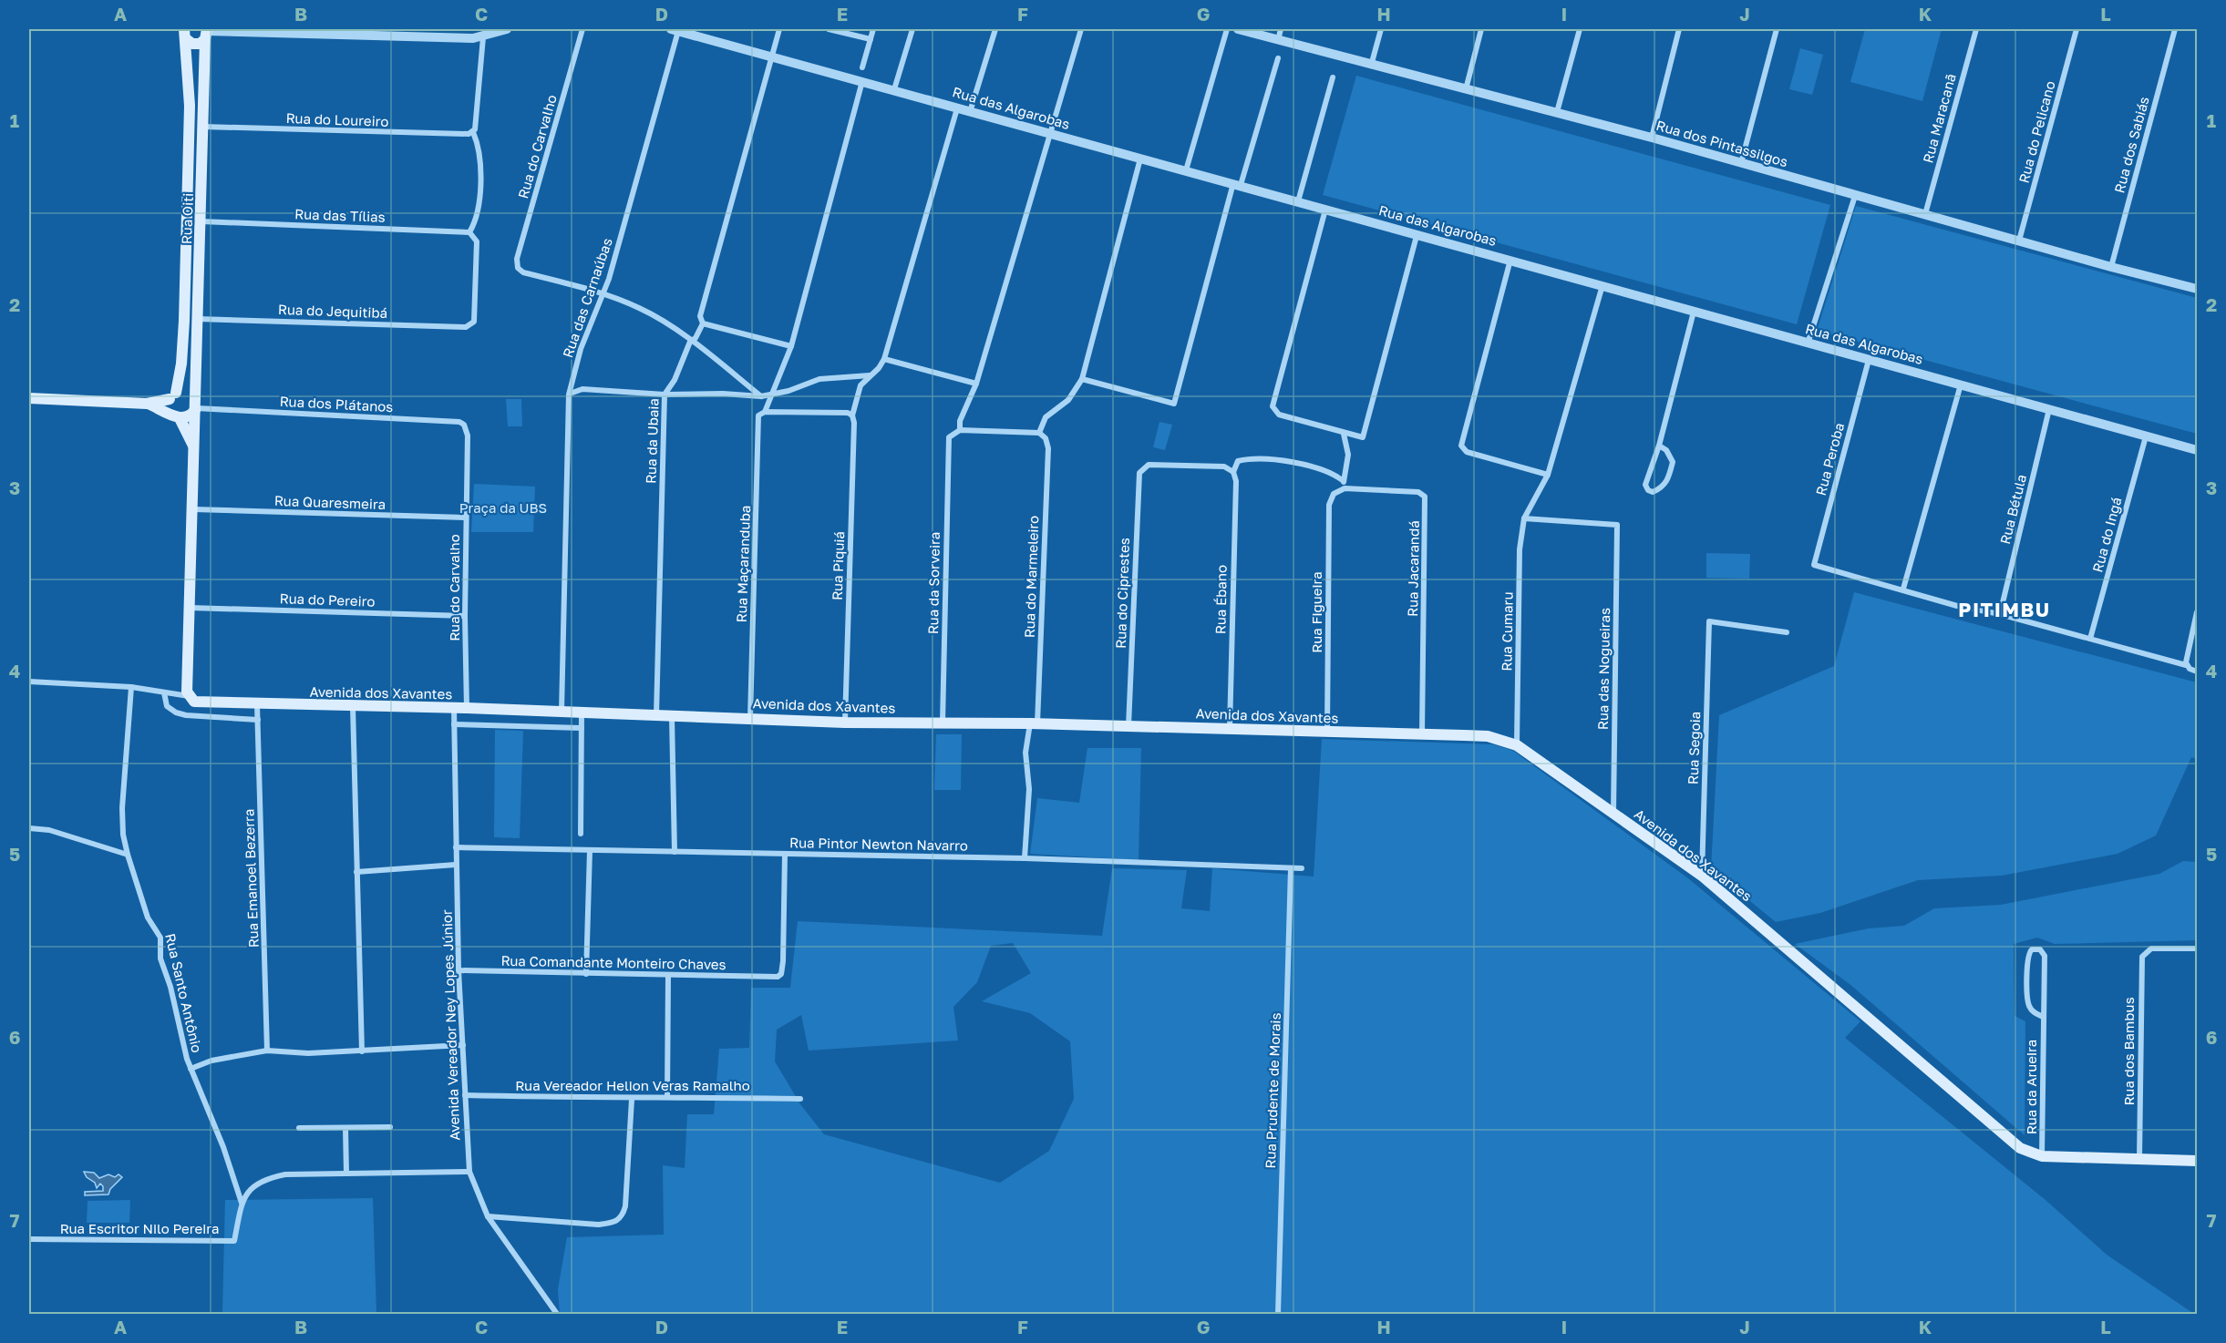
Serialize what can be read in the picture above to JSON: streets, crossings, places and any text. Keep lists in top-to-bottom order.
{
  "streets": {
    "main road": ["Rua Oiti", "Avenida dos Xavantes"],
    "street": [
      "Rua das Algarobas",
      "Rua Maracanã",
      "Rua do Loureiro",
      "Rua do Pelicano",
      "Rua dos Pintassilgos",
      "Rua dos Sabiás",
      "Rua do Carvalho",
      "Rua das Tílias",
      "Rua das Carnaúbas",
      "Rua do Jequitibá",
      "Rua dos Plátanos",
      "Rua da Ubaia",
      "Rua Peroba",
      "Rua Quaresmeira",
      "Rua Bétula",
      "Rua do Ingá",
      "Rua Maçaranduba",
      "Rua Piquiá",
      "Rua Jacarandá",
      "Rua do Marmeleiro",
      "Rua da Sorveira",
      "Rua do Ciprestes",
      "Rua Ébano",
      "Rua do Pereiro",
      "Rua Figueira",
      "Rua Cumaru",
      "Rua das Nogueiras",
      "Rua Segoia",
      "Rua Pintor Newton Navarro",
      "Rua Emanoel Bezerra",
      "Rua Comandante Monteiro Chaves",
      "Rua Santo Antônio",
      "Avenida Vereador Ney Lopes Júnior",
      "Rua dos Bambus",
      "Rua Vereador Helion Veras Ramalho",
      "Rua da Arueira",
      "Rua Prudente de Morais",
      "Rua Escritor Nilo Pereira"
    ]
  },
  "crossings": [
    ["Rua das Algarobas", "Rua das Carnaúbas"],
    ["Rua das Algarobas", "Rua da Ubaia"],
    ["Rua das Algarobas", "Rua Peroba"],
    ["Rua das Algarobas", "Rua Bétula"],
    ["Rua das Algarobas", "Rua do Ingá"],
    ["Rua Maracanã", "Rua dos Pintassilgos"],
    ["Rua do Loureiro", "Rua Oiti"],
    ["Rua do Pelicano", "Rua dos Pintassilgos"],
    ["Rua dos Pintassilgos", "Rua dos Sabiás"],
    ["Rua do Carvalho", "Rua das Carnaúbas"],
    ["Rua do Carvalho", "Rua dos Plátanos"],
    ["Rua do Carvalho", "Rua Quaresmeira"],
    ["Rua do Carvalho", "Rua do Pereiro"],
    ["Rua do Carvalho", "Avenida dos Xavantes"],
    ["Rua das Tílias", "Rua Oiti"],
    ["Rua das Tílias", "Rua do Jequitibá"],
    ["Rua Oiti", "Rua do Jequitibá"],
    ["Rua Oiti", "Rua dos Plátanos"],
    ["Rua Oiti", "Rua Quaresmeira"],
    ["Rua Oiti", "Rua do Pereiro"],
    ["Rua Oiti", "Avenida dos Xavantes"],
    ["Rua das Carnaúbas", "Avenida dos Xavantes"],
    ["Rua da Ubaia", "Avenida dos Xavantes"],
    ["Rua Maçaranduba", "Avenida dos Xavantes"],
    ["Rua Piquiá", "Avenida dos Xavantes"],
    ["Rua Jacarandá", "Rua Figueira"],
    ["Rua Jacarandá", "Avenida dos Xavantes"],
    ["Rua do Marmeleiro", "Avenida dos Xavantes"],
    ["Rua do Marmeleiro", "Rua Pintor Newton Navarro"],
    ["Rua da Sorveira", "Avenida dos Xavantes"],
    ["Rua do Ciprestes", "Rua Ébano"],
    ["Rua do Ciprestes", "Avenida dos Xavantes"],
    ["Rua Ébano", "Avenida dos Xavantes"],
    ["Rua Figueira", "Avenida dos Xavantes"],
    ["Rua Cumaru", "Rua das Nogueiras"],
    ["Rua Cumaru", "Avenida dos Xavantes"],
    ["Rua das Nogueiras", "Avenida dos Xavantes"],
    ["Avenida dos Xavantes", "Rua Segoia"],
    ["Avenida dos Xavantes", "Rua Emanoel Bezerra"],
    ["Avenida dos Xavantes", "Avenida Vereador Ney Lopes Júnior"],
    ["Avenida dos Xavantes", "Rua dos Bambus"],
    ["Avenida dos Xavantes", "Rua da Arueira"],
    ["Rua Pintor Newton Navarro", "Rua Comandante Monteiro Chaves"],
    ["Rua Pintor Newton Navarro", "Avenida Vereador Ney Lopes Júnior"],
    ["Rua Pintor Newton Navarro", "Rua Prudente de Morais"],
    ["Rua Comandante Monteiro Chaves", "Avenida Vereador Ney Lopes Júnior"],
    ["Rua Santo Antônio", "Rua Escritor Nilo Pereira"],
    ["Avenida Vereador Ney Lopes Júnior", "Rua Vereador Helion Veras Ramalho"]
  ],
  "districts": ["PITIMBU"],
  "parks": ["Praça da UBS"],
  "grid": {
    "columns": [
      "A",
      "B",
      "C",
      "D",
      "E",
      "F",
      "G",
      "H",
      "I",
      "J",
      "K",
      "L"
    ],
    "rows": [
      "1",
      "2",
      "3",
      "4",
      "5",
      "6",
      "7"
    ]
  }
}
